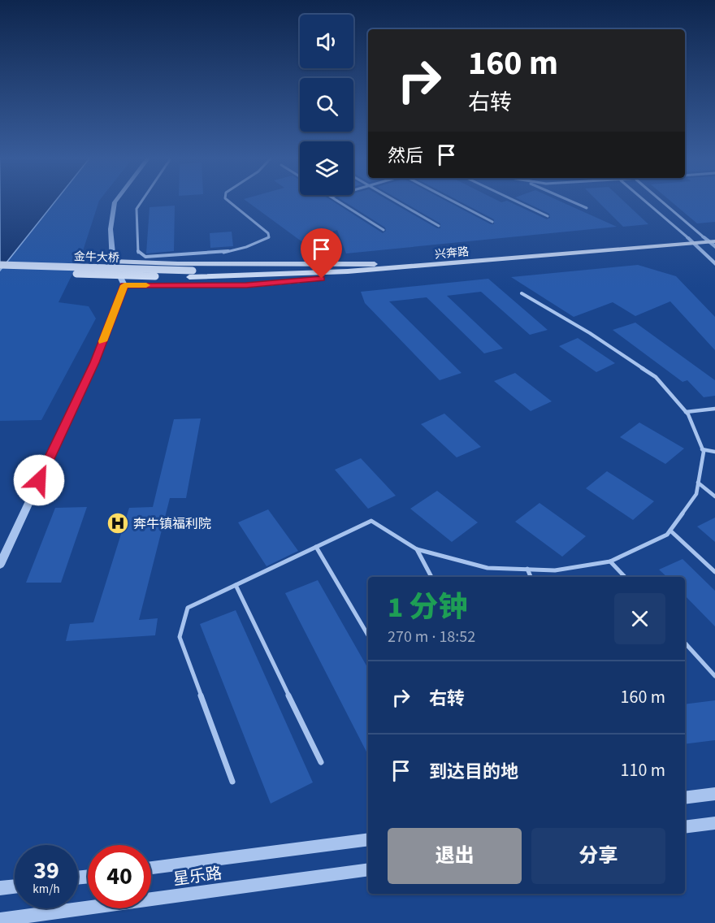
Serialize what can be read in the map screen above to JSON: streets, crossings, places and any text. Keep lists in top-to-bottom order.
{
  "streets": {
    "main road": ["兴奔路", "金牛大桥"],
    "street": ["星乐路"]
  },
  "crossings": [
    ["兴奔路", "金牛大桥"]
  ],
  "places": {
    "hospital": ["奔牛镇福利院"]
  },
  "page": {
    "turn": ["160 m", "右转"],
    "then": "然后",
    "heading": ["1 分钟", "270 m · 18:52"],
    "list": [
      {
        "name": "右转",
        "value": "160 m"
      },
      {
        "name": "到达目的地",
        "value": "110 m"
      }
    ],
    "buttons": ["退出", "分享"],
    "speed": "39 km/h",
    "limit": "40"
  }
}
